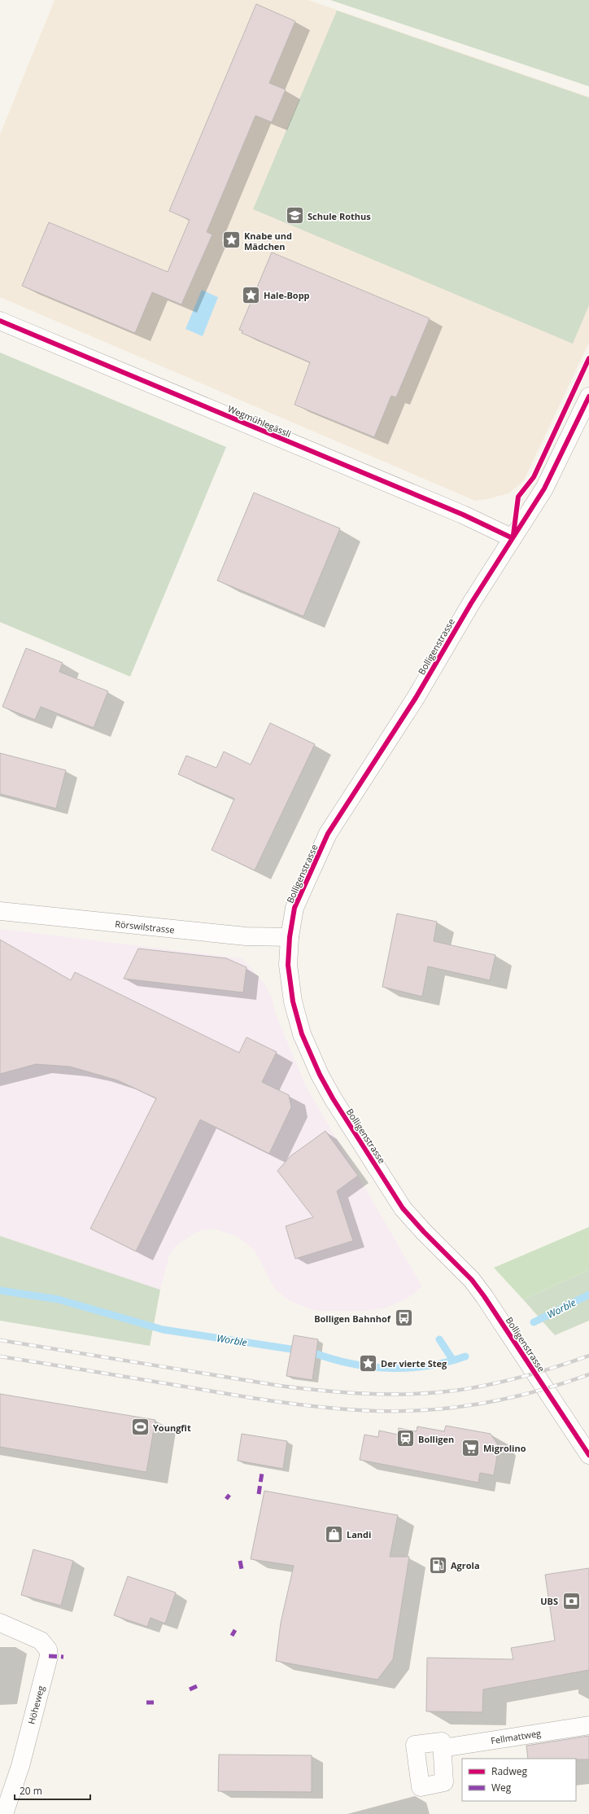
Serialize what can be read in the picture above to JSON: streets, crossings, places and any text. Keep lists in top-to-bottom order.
{
  "streets": {
    "street": [
      "Wegmühlegässli",
      "Bolligenstrasse",
      "Rörswilstrasse",
      "Höheweg",
      "Fellmattweg"
    ]
  },
  "crossings": [
    ["Wegmühlegässli", "Bolligenstrasse"],
    ["Bolligenstrasse", "Rörswilstrasse"]
  ],
  "water": ["Worble"],
  "places": {
    "school or university": ["Schule Rothus"],
    "place": ["Knabe und Mädchen", "Hale-Bopp", "Der vierte Steg"],
    "bus stop": ["Bolligen Bahnhof"],
    "sports": ["Youngfit"],
    "station": ["Bolligen"],
    "supermarket": ["Migrolino"],
    "shop": ["Landi"],
    "fuel station": ["Agrola"],
    "bank": ["UBS"]
  },
  "legend": ["Radweg", "Weg"],
  "scale_bar": "20 m"
}
